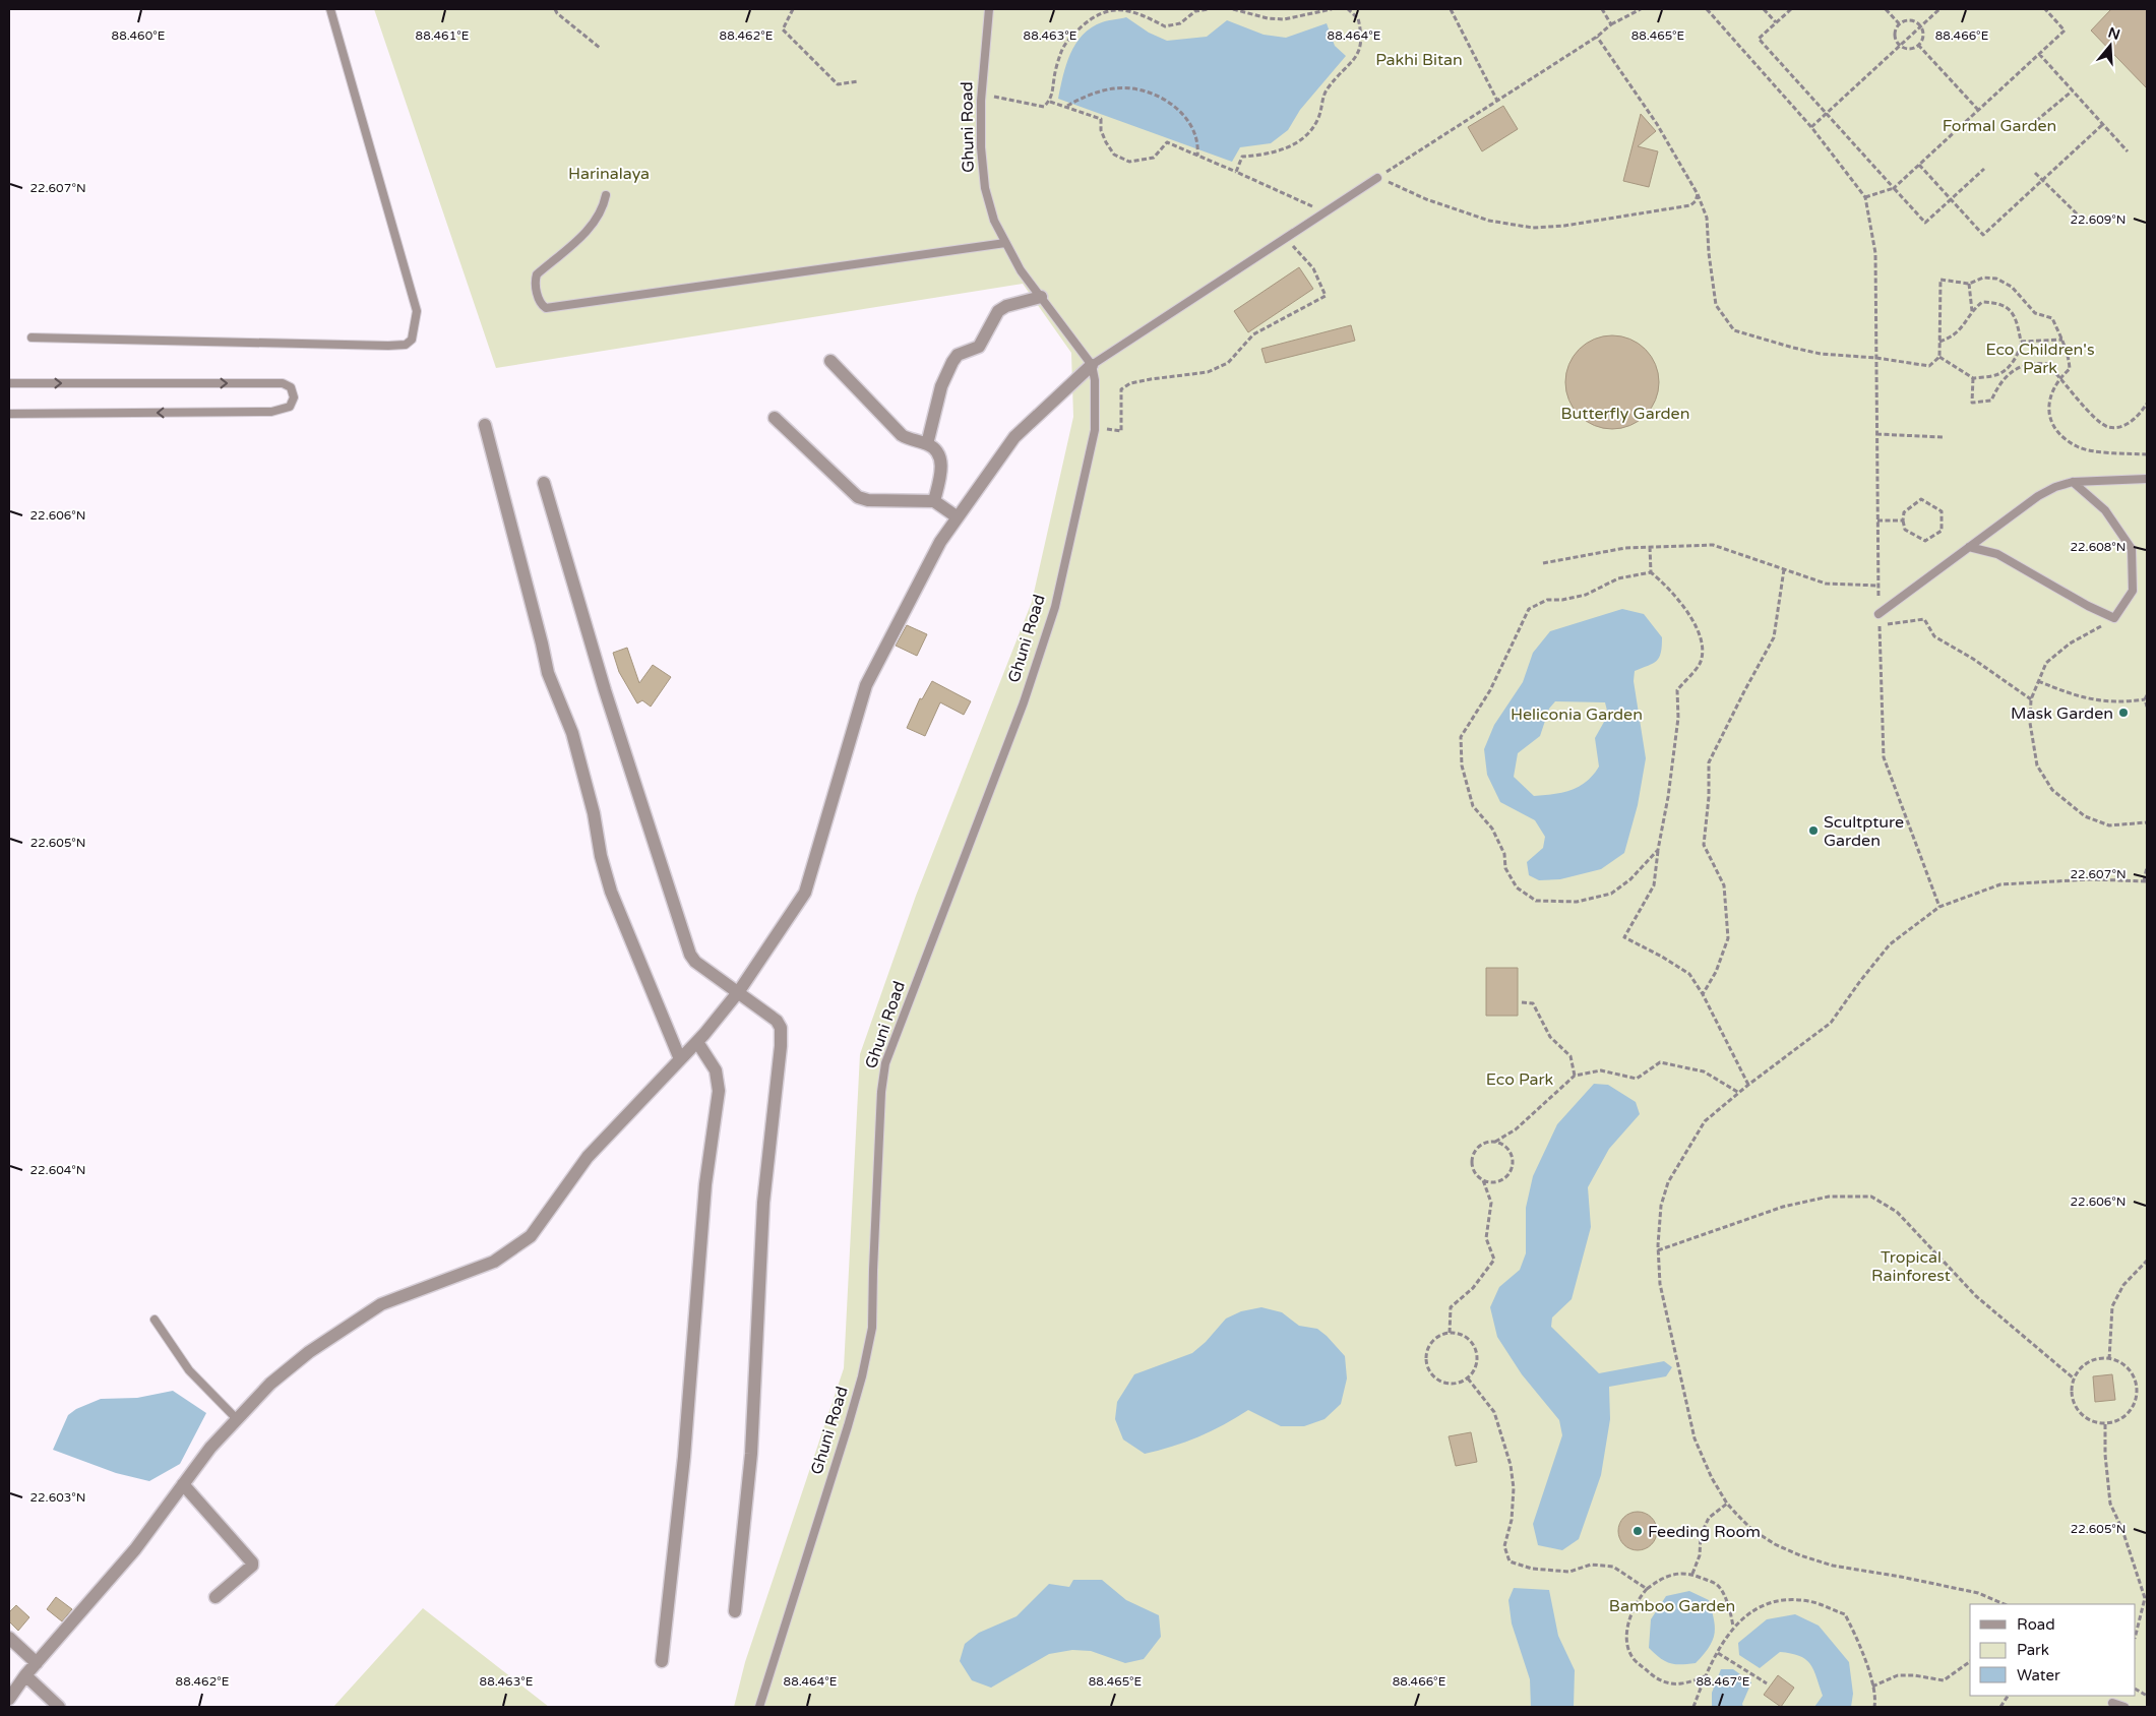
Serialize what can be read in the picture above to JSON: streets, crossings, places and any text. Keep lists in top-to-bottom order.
{
  "streets": {
    "lane": ["Ghuni Road"]
  },
  "parks": [
    "Pakhi Bitan",
    "Formal Garden",
    "Harinalaya",
    "Eco Children's Park",
    "Butterfly Garden",
    "Heliconia Garden",
    "Eco Park",
    "Tropical Rainforest",
    "Bamboo Garden"
  ],
  "places": ["Mask Garden", "Scultpture Garden", "Feeding Room"],
  "legend": ["Road", "Park", "Water"],
  "north": "top",
  "coordinates": [
    "88.460°E",
    "88.461°E",
    "88.462°E",
    "88.463°E",
    "88.464°E",
    "88.465°E",
    "88.466°E",
    "22.607°N",
    "22.609°N",
    "22.606°N",
    "22.608°N",
    "22.605°N",
    "22.604°N",
    "22.603°N",
    "88.467°E"
  ]
}
